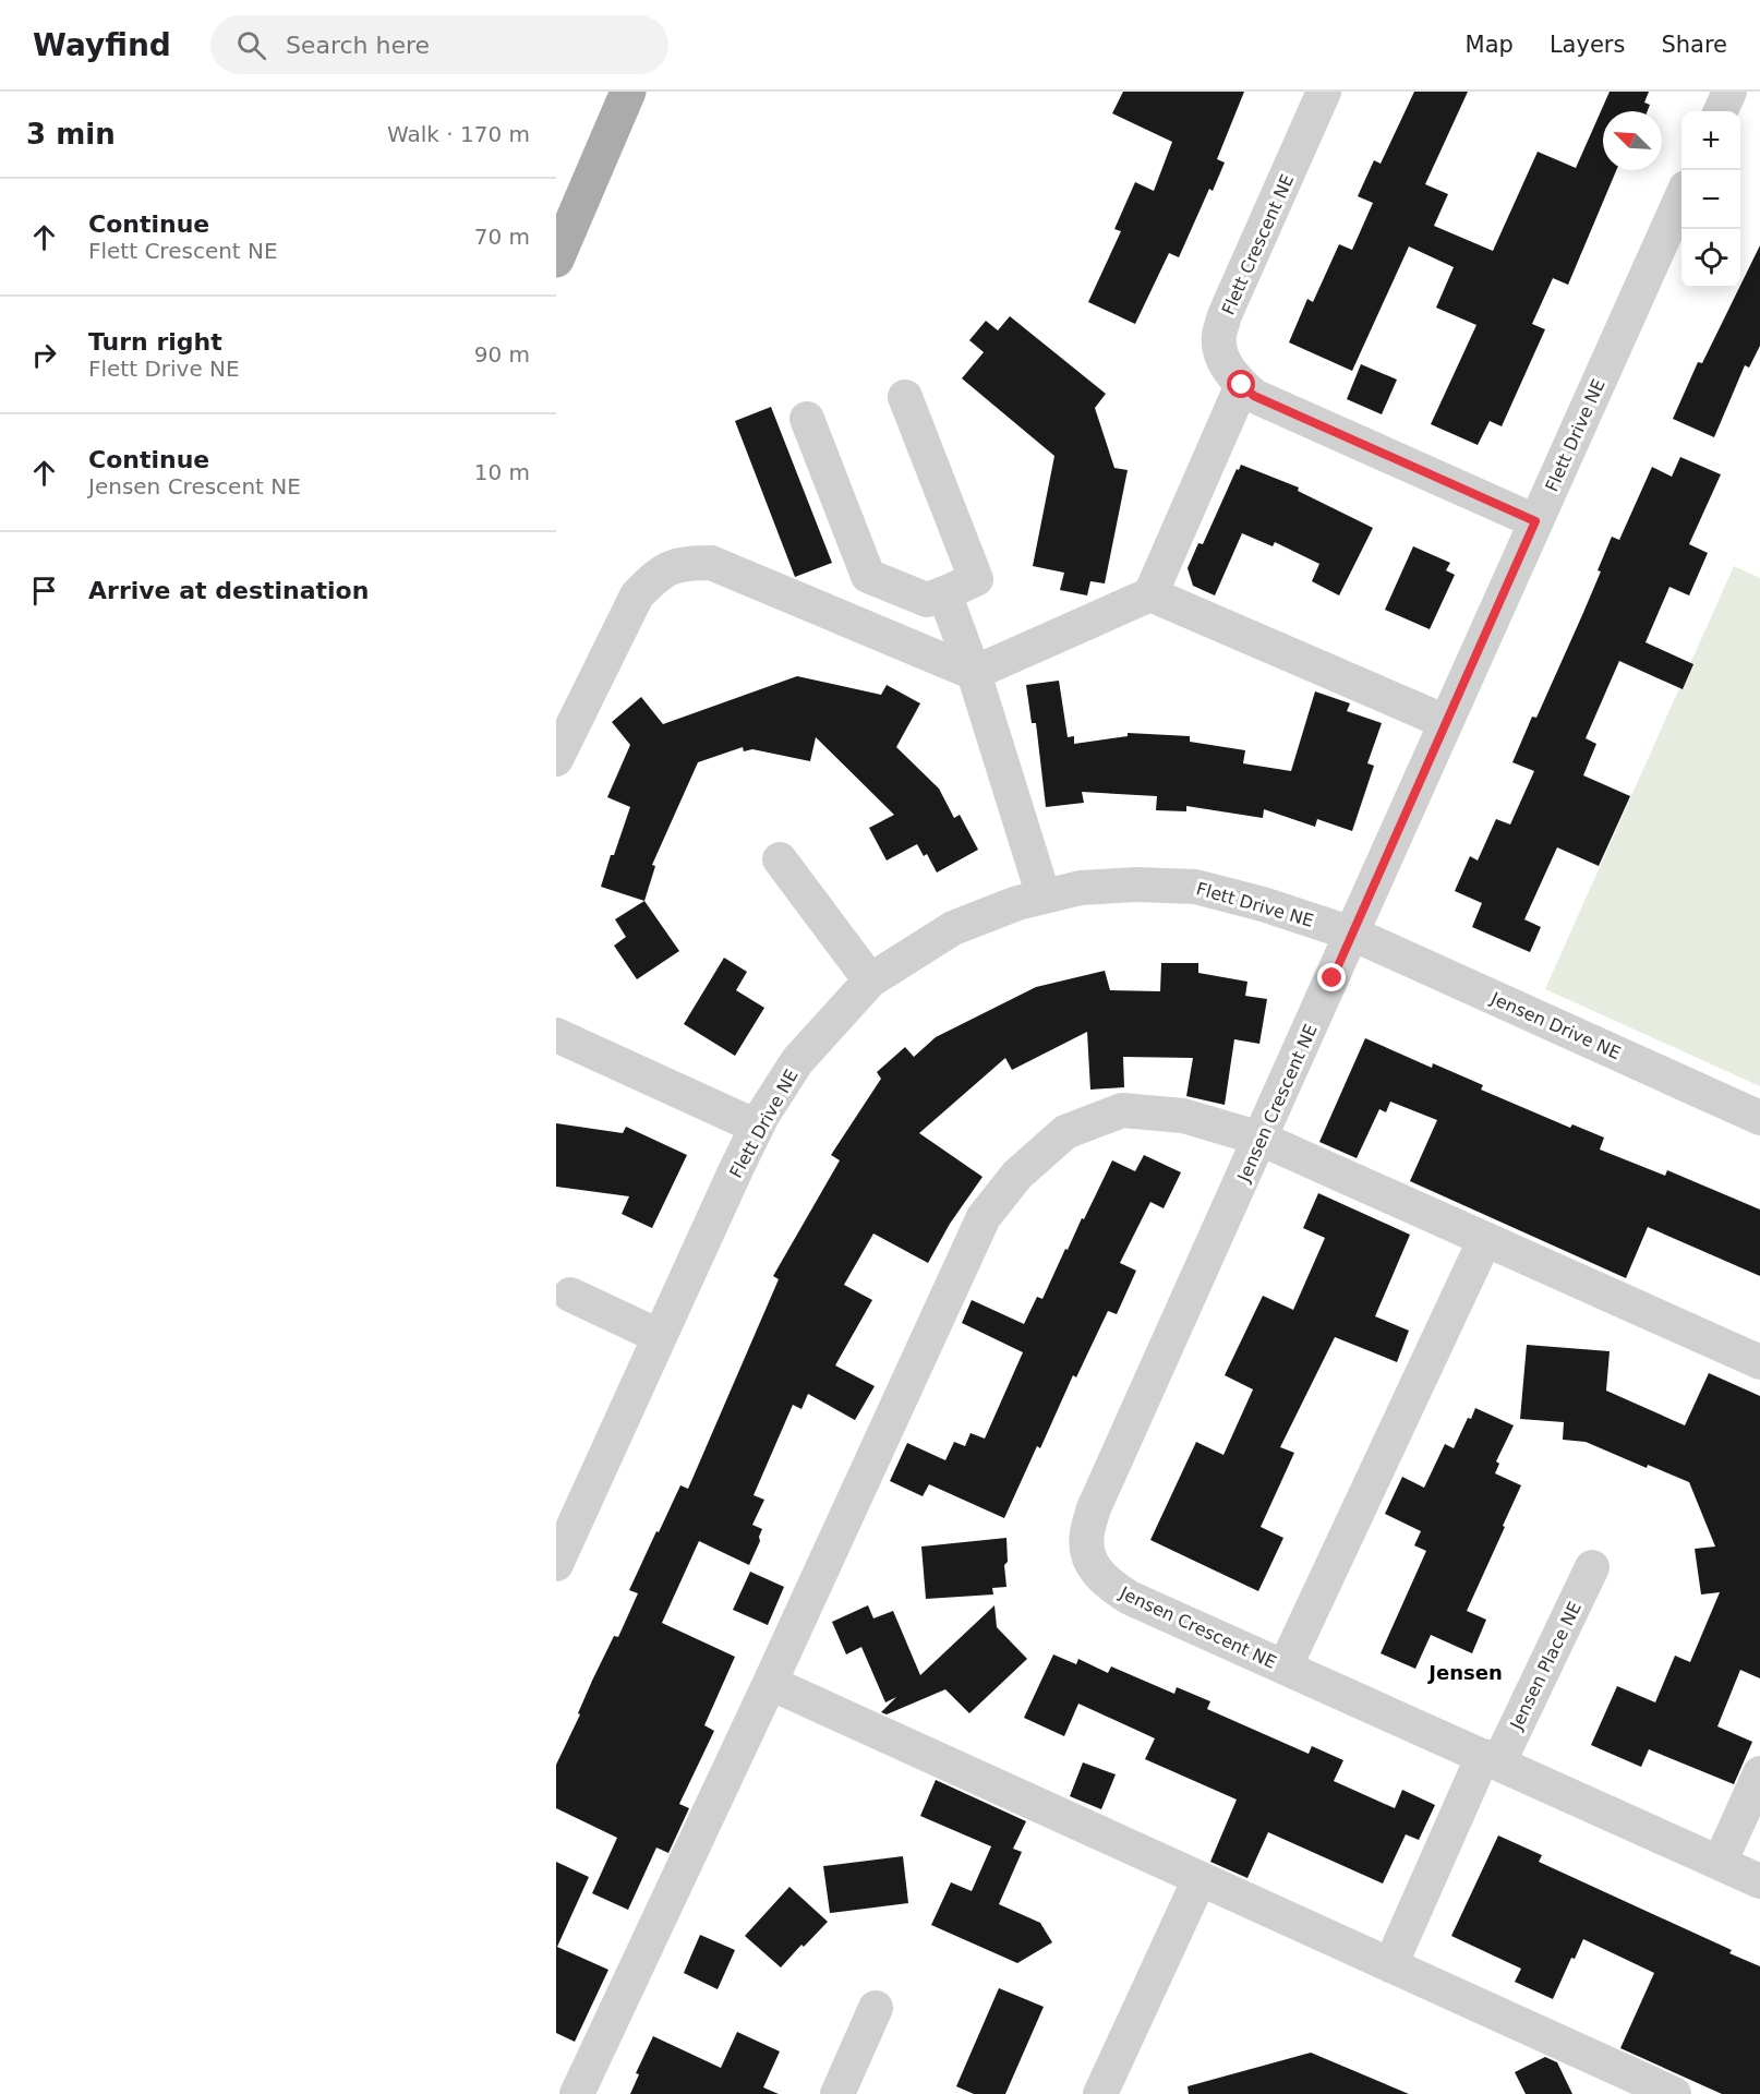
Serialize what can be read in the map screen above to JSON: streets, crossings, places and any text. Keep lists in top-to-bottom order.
{
  "streets": {
    "street": [
      "Flett Crescent NE",
      "Flett Drive NE",
      "Jensen Drive NE",
      "Jensen Crescent NE",
      "Jensen Place NE"
    ]
  },
  "crossings": [
    ["Flett Crescent NE", "Flett Drive NE"],
    ["Flett Drive NE", "Jensen Drive NE"],
    ["Flett Drive NE", "Jensen Crescent NE"],
    ["Jensen Drive NE", "Jensen Crescent NE"],
    ["Jensen Crescent NE", "Jensen Place NE"]
  ],
  "districts": ["Jensen"],
  "north": "top left",
  "page": {
    "header": "Wayfind",
    "search": "Search here",
    "nav": ["Map", "Layers", "Share"],
    "heading": ["3 min", "Walk · 170 m"],
    "map_buttons": ["+", "−"],
    "list": [
      ["Continue", "Flett Crescent NE", "70 m"],
      ["Turn right", "Flett Drive NE", "90 m"],
      ["Continue", "Jensen Crescent NE", "10 m"],
      "Arrive at destination"
    ]
  }
}
